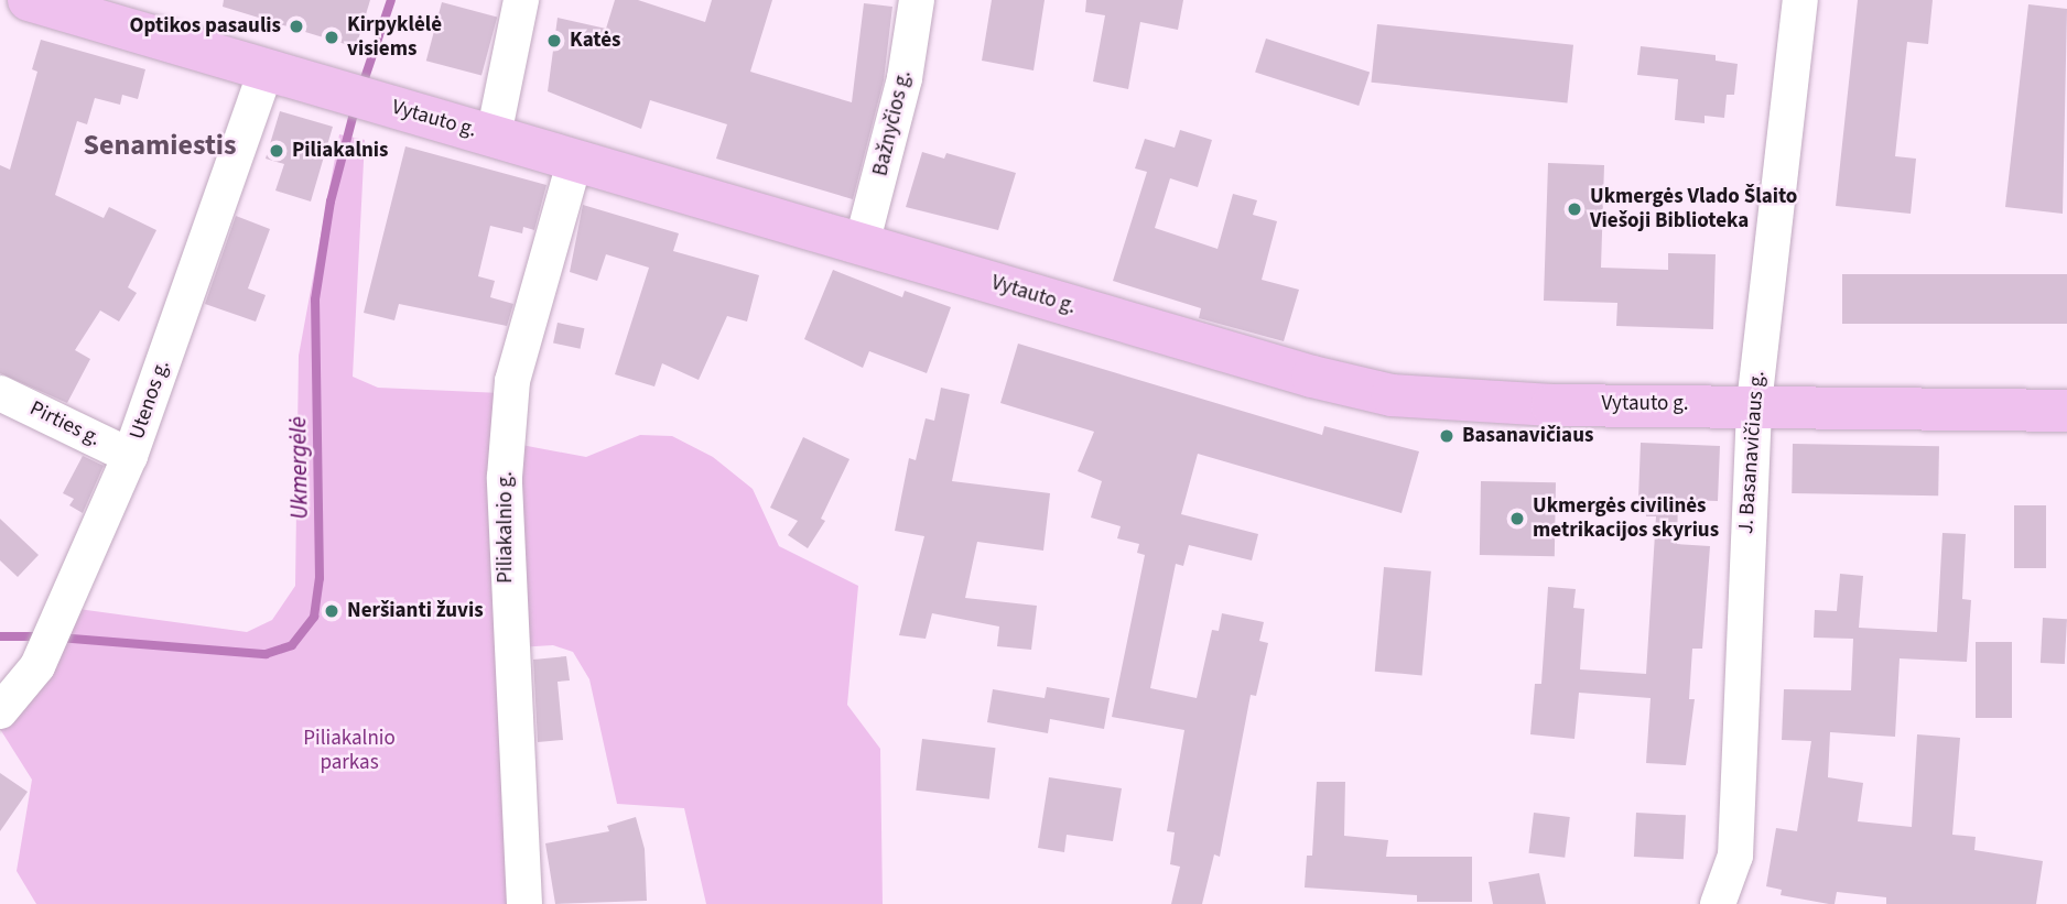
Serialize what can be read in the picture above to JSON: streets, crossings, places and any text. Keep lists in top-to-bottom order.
{
  "streets": {
    "main road": ["Vytauto g."],
    "street": [
      "Bažnyčios g.",
      "Utenos g.",
      "Pirties g.",
      "J. Basanavičiaus g.",
      "Piliakalnio g."
    ]
  },
  "crossings": [
    ["Vytauto g.", "Bažnyčios g."],
    ["Vytauto g.", "Utenos g."],
    ["Vytauto g.", "J. Basanavičiaus g."],
    ["Vytauto g.", "Piliakalnio g."],
    ["Utenos g.", "Pirties g."]
  ],
  "districts": ["Senamiestis"],
  "water": ["Ukmergėlė"],
  "parks": ["Piliakalnio parkas"],
  "places": [
    "Optikos pasaulis",
    "Kirpyklėlė visiems",
    "Katės",
    "Piliakalnis",
    "Ukmergės Vlado Šlaito Viešoji Biblioteka",
    "Basanavičiaus",
    "Ukmergės civilinės metrikacijos skyrius",
    "Neršianti žuvis"
  ]
}
